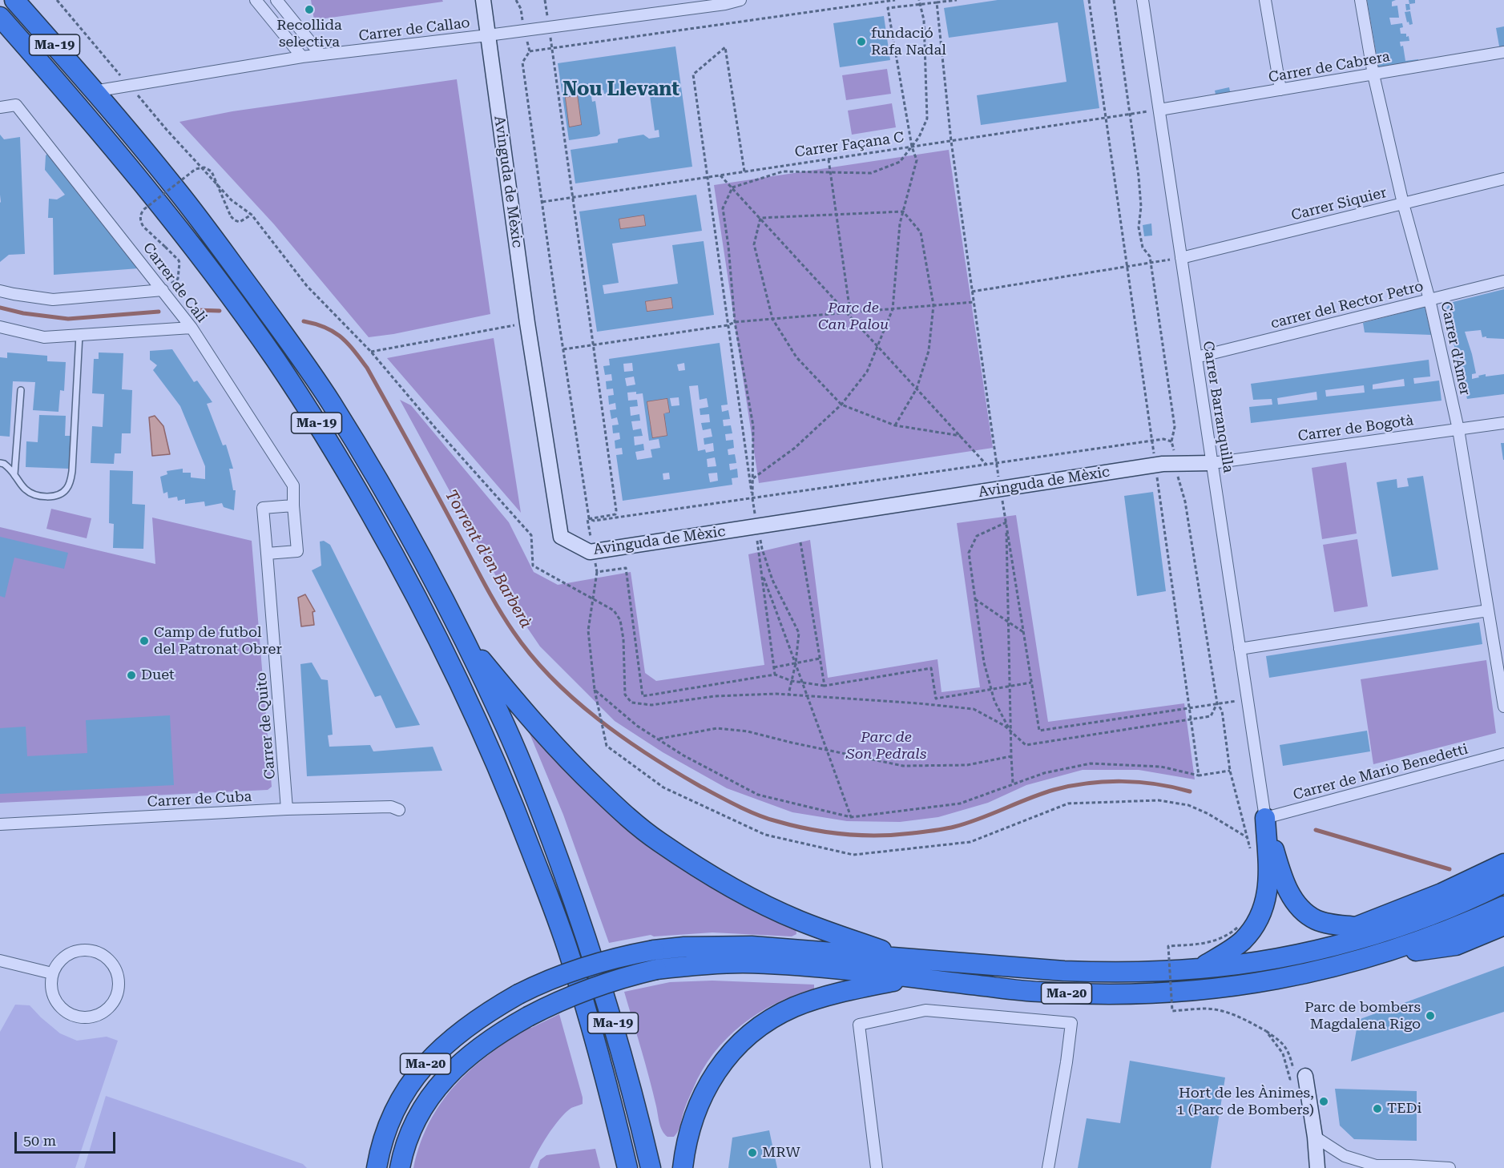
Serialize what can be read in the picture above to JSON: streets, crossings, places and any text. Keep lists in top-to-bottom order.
{
  "streets": {
    "highway": ["Ma-19", "Ma-20"],
    "street": [
      "Carrer de Callao",
      "Carrer de Cabrera",
      "Avinguda de Mèxic",
      "Carrer Siquier",
      "Carrer de Cali",
      "carrer del Rector Petro",
      "Carrer d'Amer",
      "Carrer Barranquilla",
      "Carrer de Bogotà",
      "Carrer de Quito",
      "Carrer de Mario Benedetti",
      "Carrer de Cuba"
    ],
    "path": ["Carrer Façana C"]
  },
  "crossings": [
    ["Carrer de Callao", "Ma-19"],
    ["Carrer de Callao", "Avinguda de Mèxic"],
    ["Carrer de Cabrera", "Carrer Façana C"],
    ["Carrer de Cabrera", "Carrer d'Amer"],
    ["Carrer de Cabrera", "Carrer Barranquilla"],
    ["Carrer Façana C", "Carrer Barranquilla"],
    ["Avinguda de Mèxic", "Carrer Barranquilla"],
    ["Avinguda de Mèxic", "Carrer de Bogotà"],
    ["Carrer Siquier", "Carrer d'Amer"],
    ["Carrer Siquier", "Carrer Barranquilla"],
    ["Carrer de Cali", "Carrer de Quito"],
    ["carrer del Rector Petro", "Carrer d'Amer"],
    ["carrer del Rector Petro", "Carrer Barranquilla"],
    ["Carrer d'Amer", "Carrer de Bogotà"],
    ["Carrer Barranquilla", "Carrer de Bogotà"],
    ["Carrer Barranquilla", "Carrer de Mario Benedetti"],
    ["Carrer de Quito", "Carrer de Cuba"]
  ],
  "districts": ["Nou Llevant"],
  "water": ["Torrent d'en Barberà"],
  "parks": ["Parc de Can Palou", "Parc de Son Pedrals"],
  "places": [
    "Recollida selectiva",
    "fundació Rafa Nadal",
    "Camp de futbol del Patronat Obrer",
    "Duet",
    "Parc de bombers Magdalena Rigo",
    "Hort de les Ànimes, 1 (Parc de Bombers)",
    "TEDi",
    "MRW"
  ],
  "scale_bar": "50 m"
}
